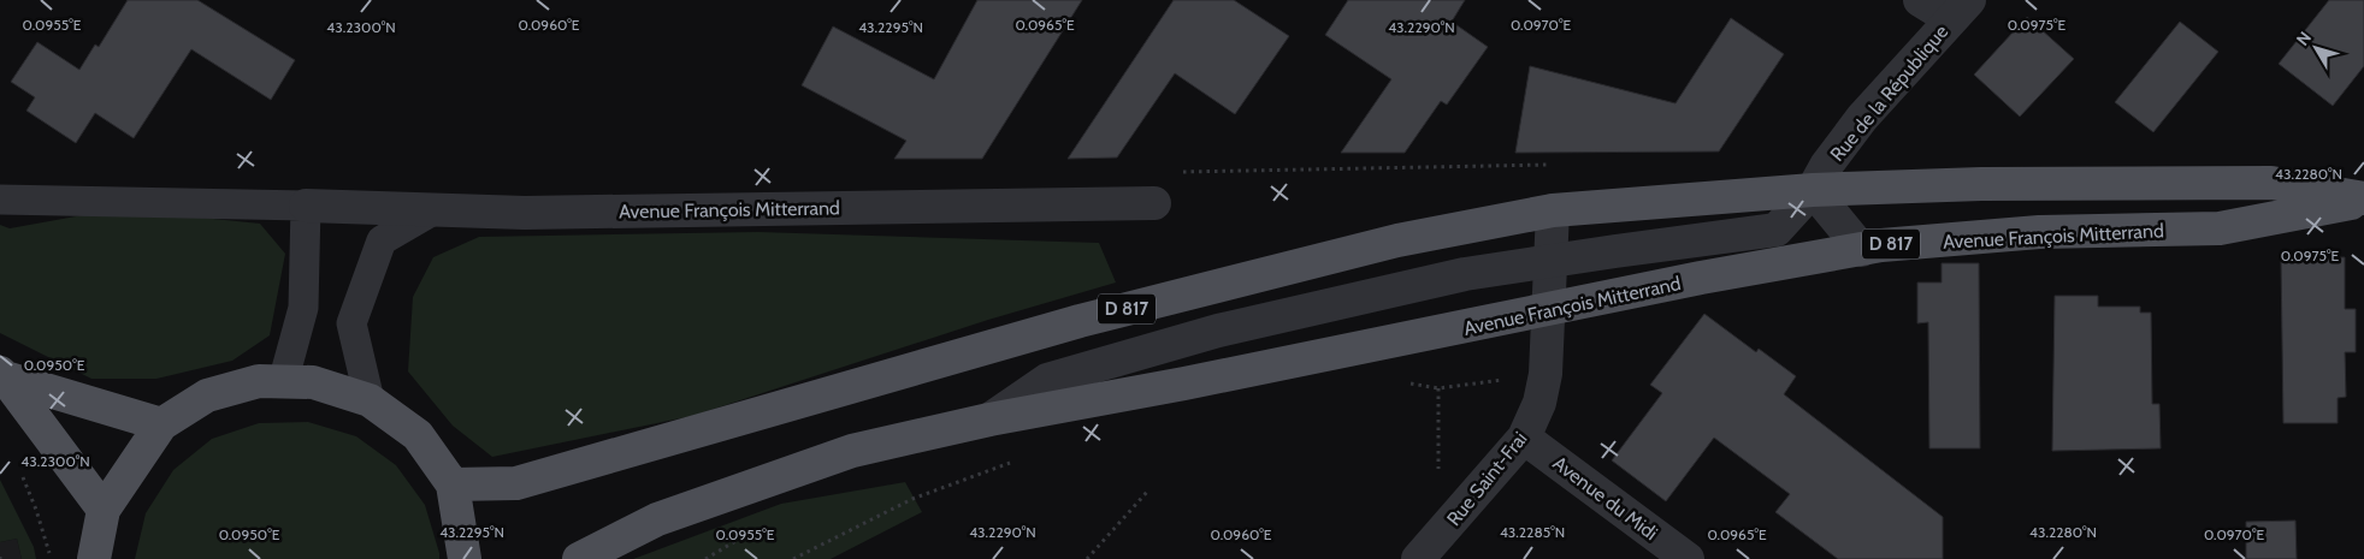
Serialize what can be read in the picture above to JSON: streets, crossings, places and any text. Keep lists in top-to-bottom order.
{
  "streets": {
    "main road": ["Avenue François Mitterrand", "D 817"],
    "street": ["Rue de la République", "Rue Saint-Frai", "Avenue du Midi"]
  },
  "crossings": [
    ["Rue de la République", "Avenue François Mitterrand"],
    ["Rue de la République", "D 817"],
    ["Rue de la République", "Rue Saint-Frai"],
    ["Avenue François Mitterrand", "D 817"],
    ["Avenue François Mitterrand", "Rue Saint-Frai"],
    ["D 817", "Rue Saint-Frai"],
    ["Rue Saint-Frai", "Avenue du Midi"]
  ],
  "north": "top left",
  "coordinates": [
    "0.0955°E",
    "0.0960°E",
    "0.0965°E",
    "0.0970°E",
    "0.0975°E",
    "43.2300°N",
    "43.2295°N",
    "43.2290°N",
    "43.2280°N",
    "0.0950°E",
    "43.2285°N"
  ]
}
